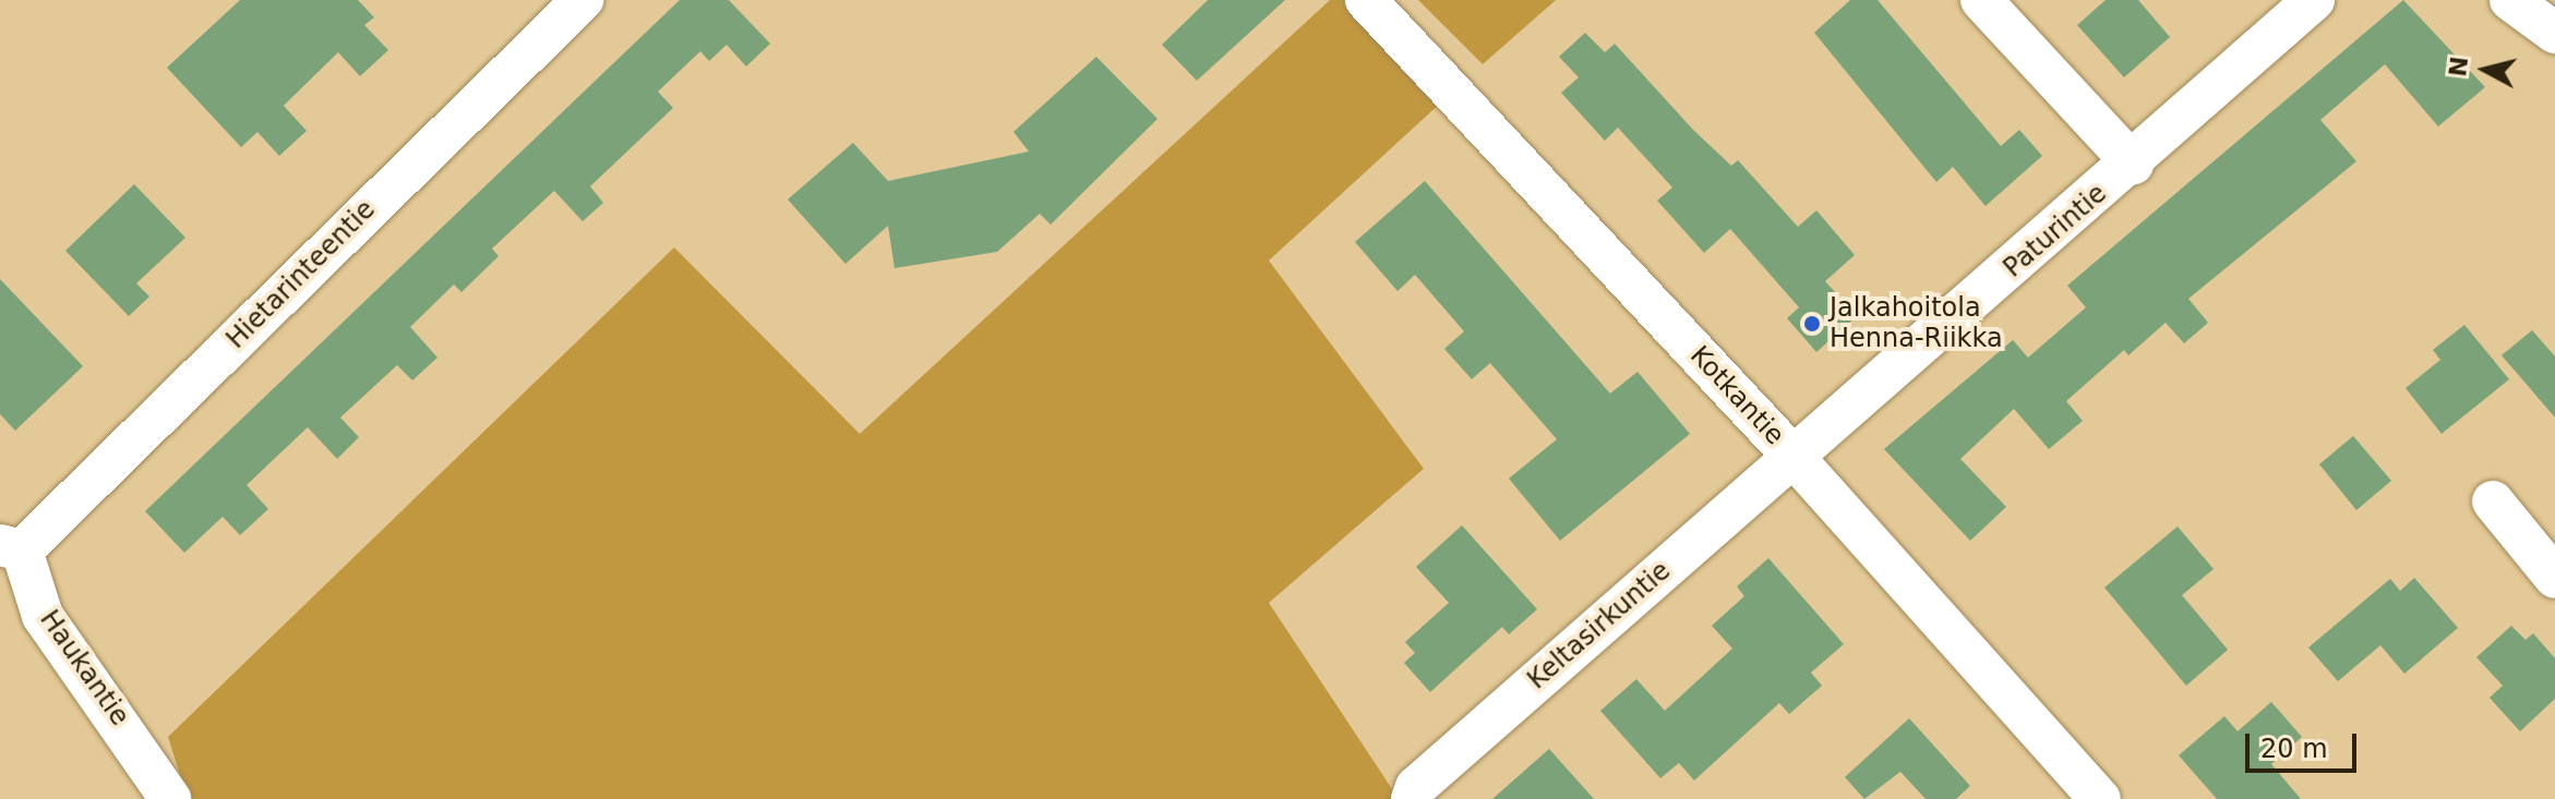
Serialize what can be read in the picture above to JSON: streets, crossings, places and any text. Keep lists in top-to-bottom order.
{
  "streets": {
    "street": [
      "Paturintie",
      "Hietarinteentie",
      "Kotkantie",
      "Keltasirkuntie",
      "Haukantie"
    ]
  },
  "crossings": [
    ["Paturintie", "Kotkantie"],
    ["Paturintie", "Keltasirkuntie"],
    ["Hietarinteentie", "Haukantie"],
    ["Kotkantie", "Keltasirkuntie"]
  ],
  "places": ["Jalkahoitola Henna-Riikka"],
  "scale_bar": "20 m",
  "north": "left"
}
